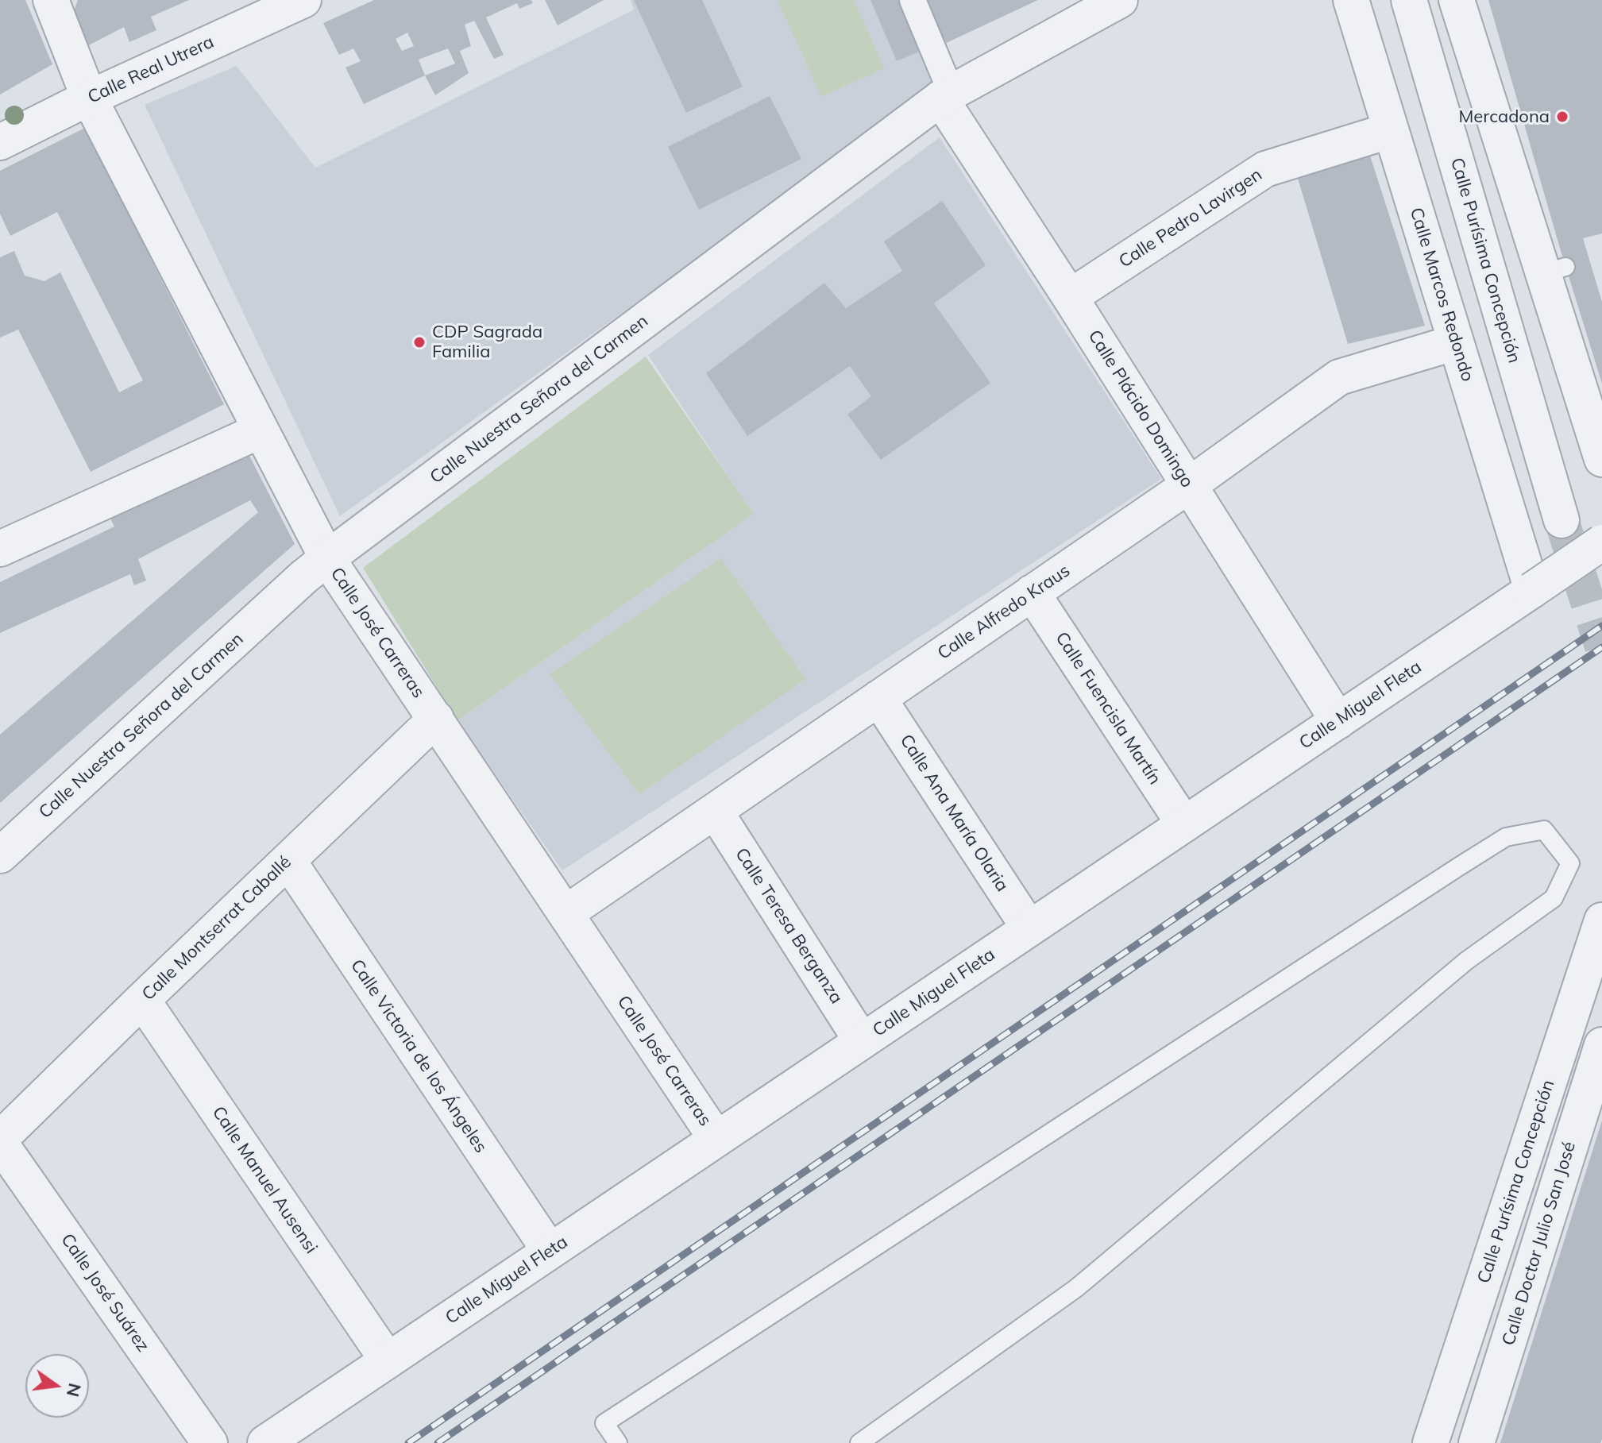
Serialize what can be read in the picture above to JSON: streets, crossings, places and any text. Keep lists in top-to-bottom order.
{
  "streets": {
    "street": [
      "Calle Real Utrera",
      "Calle Pedro Lavirgen",
      "Calle Purísima Concepción",
      "Calle Marcos Redondo",
      "Calle Nuestra Señora del Carmen",
      "Calle Plácido Domingo",
      "Calle Alfredo Kraus",
      "Calle José Carreras",
      "Calle Miguel Fleta",
      "Calle Fuencisla Martín",
      "Calle Ana María Olaria",
      "Calle Teresa Berganza",
      "Calle Montserrat Caballé",
      "Calle Victoria de los Ángeles",
      "Calle Manuel Ausensi",
      "Calle Doctor Julio San José",
      "Calle José Suárez"
    ]
  },
  "crossings": [
    ["Calle Real Utrera", "Calle José Carreras"],
    ["Calle Pedro Lavirgen", "Calle Marcos Redondo"],
    ["Calle Pedro Lavirgen", "Calle Plácido Domingo"],
    ["Calle Marcos Redondo", "Calle Alfredo Kraus"],
    ["Calle Marcos Redondo", "Calle Miguel Fleta"],
    ["Calle Nuestra Señora del Carmen", "Calle Plácido Domingo"],
    ["Calle Nuestra Señora del Carmen", "Calle José Carreras"],
    ["Calle Plácido Domingo", "Calle Alfredo Kraus"],
    ["Calle Plácido Domingo", "Calle Miguel Fleta"],
    ["Calle Alfredo Kraus", "Calle José Carreras"],
    ["Calle Alfredo Kraus", "Calle Fuencisla Martín"],
    ["Calle Alfredo Kraus", "Calle Ana María Olaria"],
    ["Calle Alfredo Kraus", "Calle Teresa Berganza"],
    ["Calle José Carreras", "Calle Miguel Fleta"],
    ["Calle José Carreras", "Calle Montserrat Caballé"],
    ["Calle Miguel Fleta", "Calle Fuencisla Martín"],
    ["Calle Miguel Fleta", "Calle Ana María Olaria"],
    ["Calle Miguel Fleta", "Calle Teresa Berganza"],
    ["Calle Miguel Fleta", "Calle Victoria de los Ángeles"],
    ["Calle Miguel Fleta", "Calle Manuel Ausensi"],
    ["Calle Montserrat Caballé", "Calle Victoria de los Ángeles"],
    ["Calle Montserrat Caballé", "Calle Manuel Ausensi"],
    ["Calle Montserrat Caballé", "Calle José Suárez"]
  ],
  "places": ["Mercadona", "CDP Sagrada Familia"],
  "north": "right"
}
